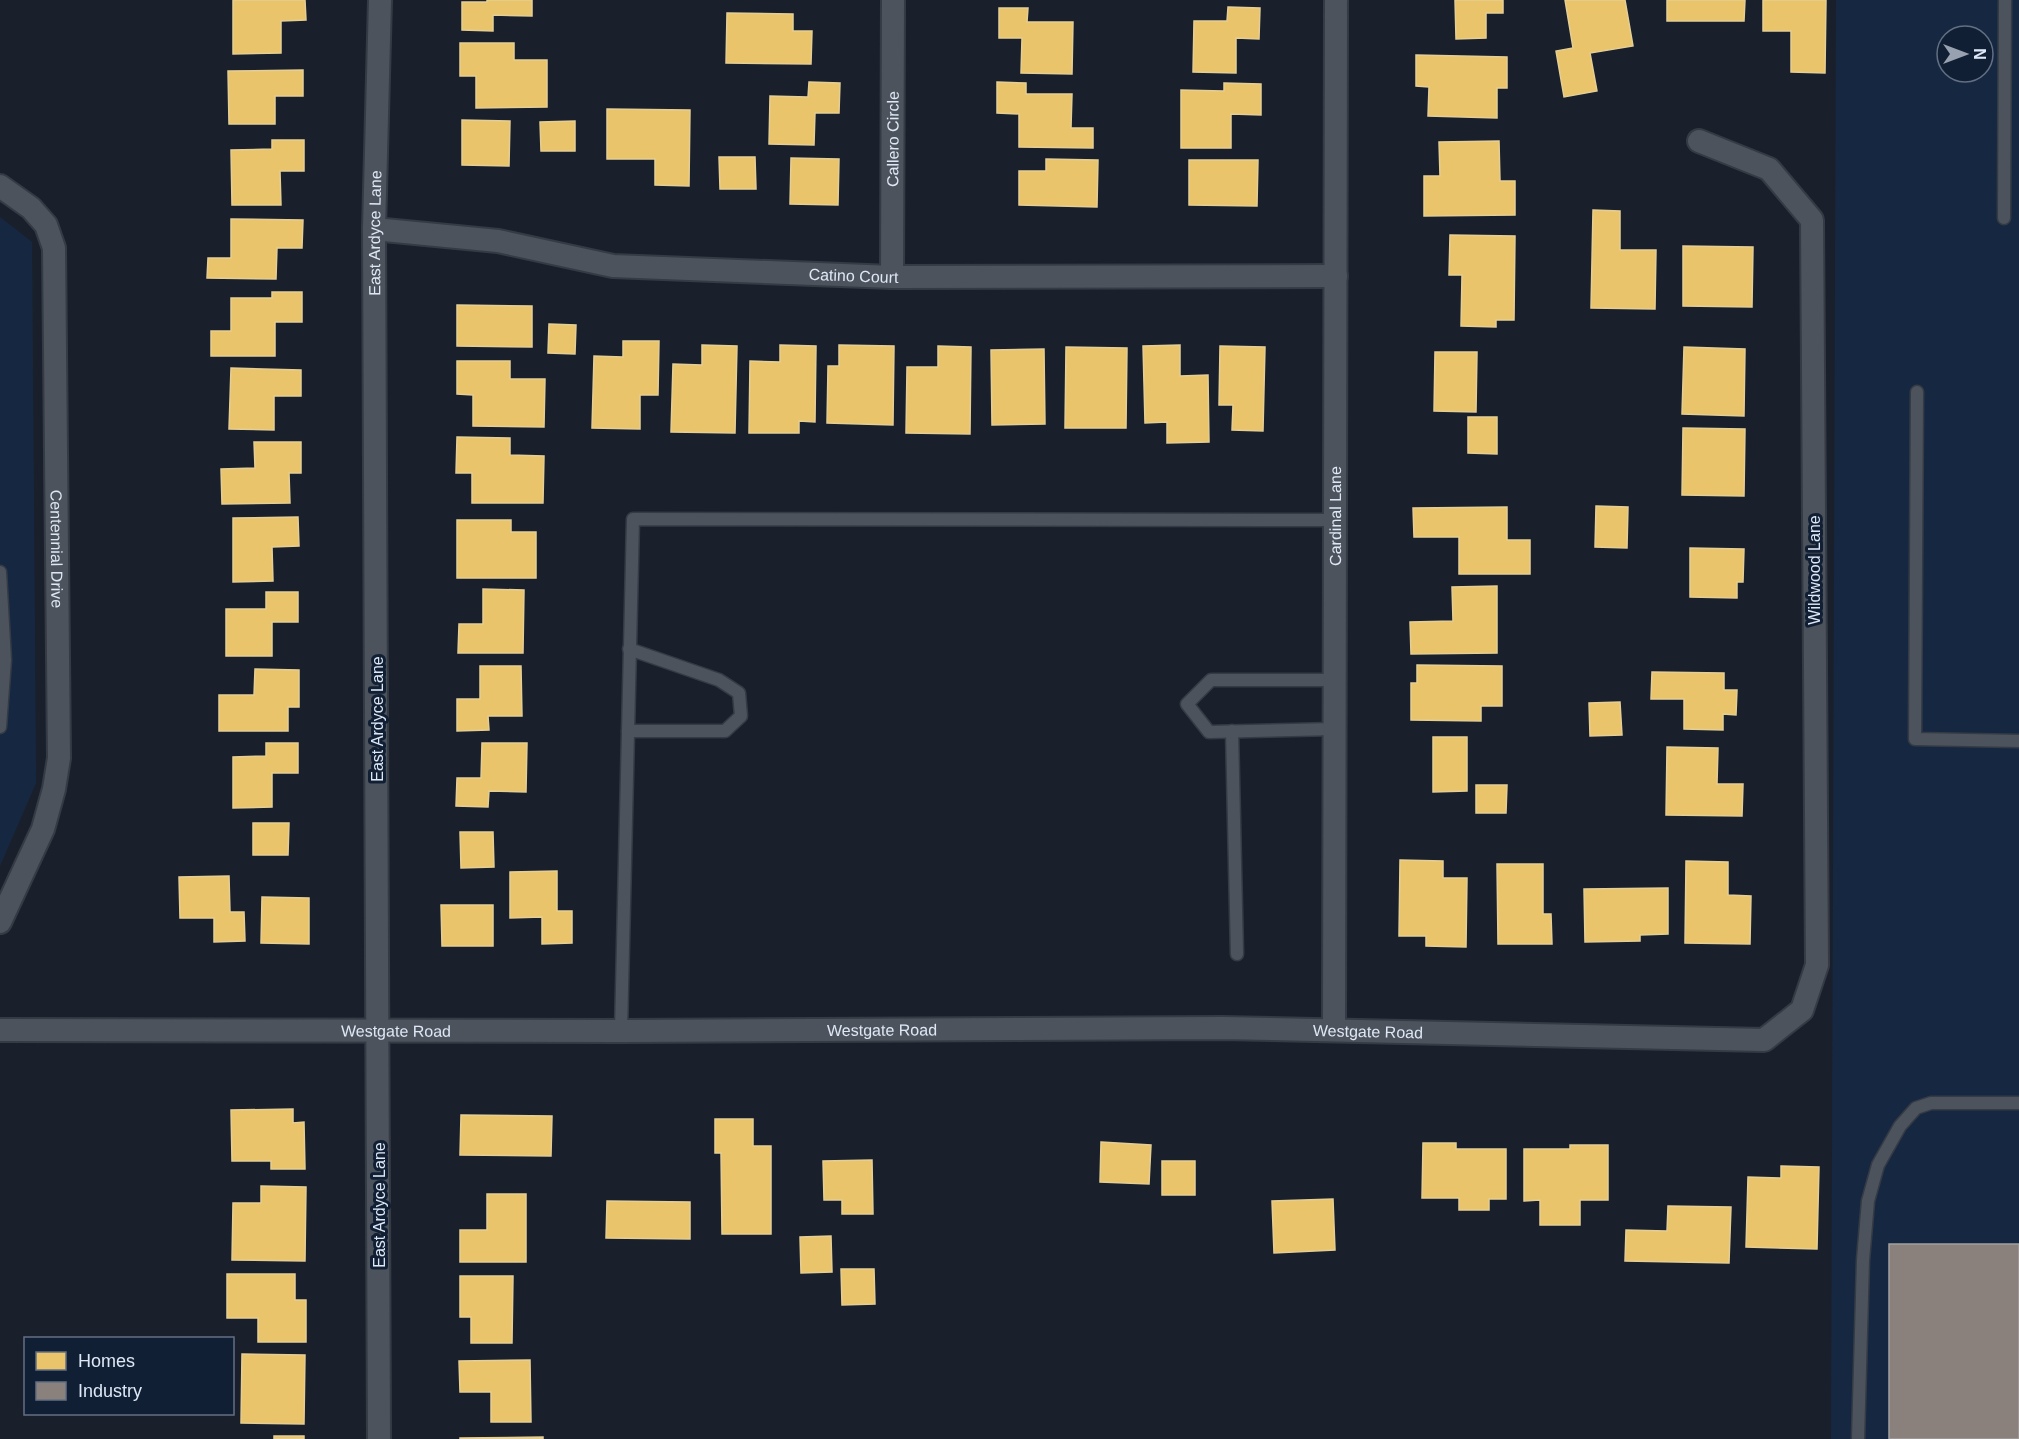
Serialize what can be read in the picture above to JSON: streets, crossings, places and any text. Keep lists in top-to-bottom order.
{
  "streets": {
    "street": [
      "Callero Circle",
      "East Ardyce Lane",
      "Catino Court",
      "Cardinal Lane",
      "Centennial Drive",
      "Wildwood Lane",
      "Westgate Road"
    ]
  },
  "crossings": [
    ["Callero Circle", "Catino Court"],
    ["East Ardyce Lane", "Catino Court"],
    ["East Ardyce Lane", "Westgate Road"],
    ["Catino Court", "Cardinal Lane"],
    ["Cardinal Lane", "Westgate Road"],
    ["Wildwood Lane", "Westgate Road"]
  ],
  "legend": ["Homes", "Industry"],
  "north": "right"
}
